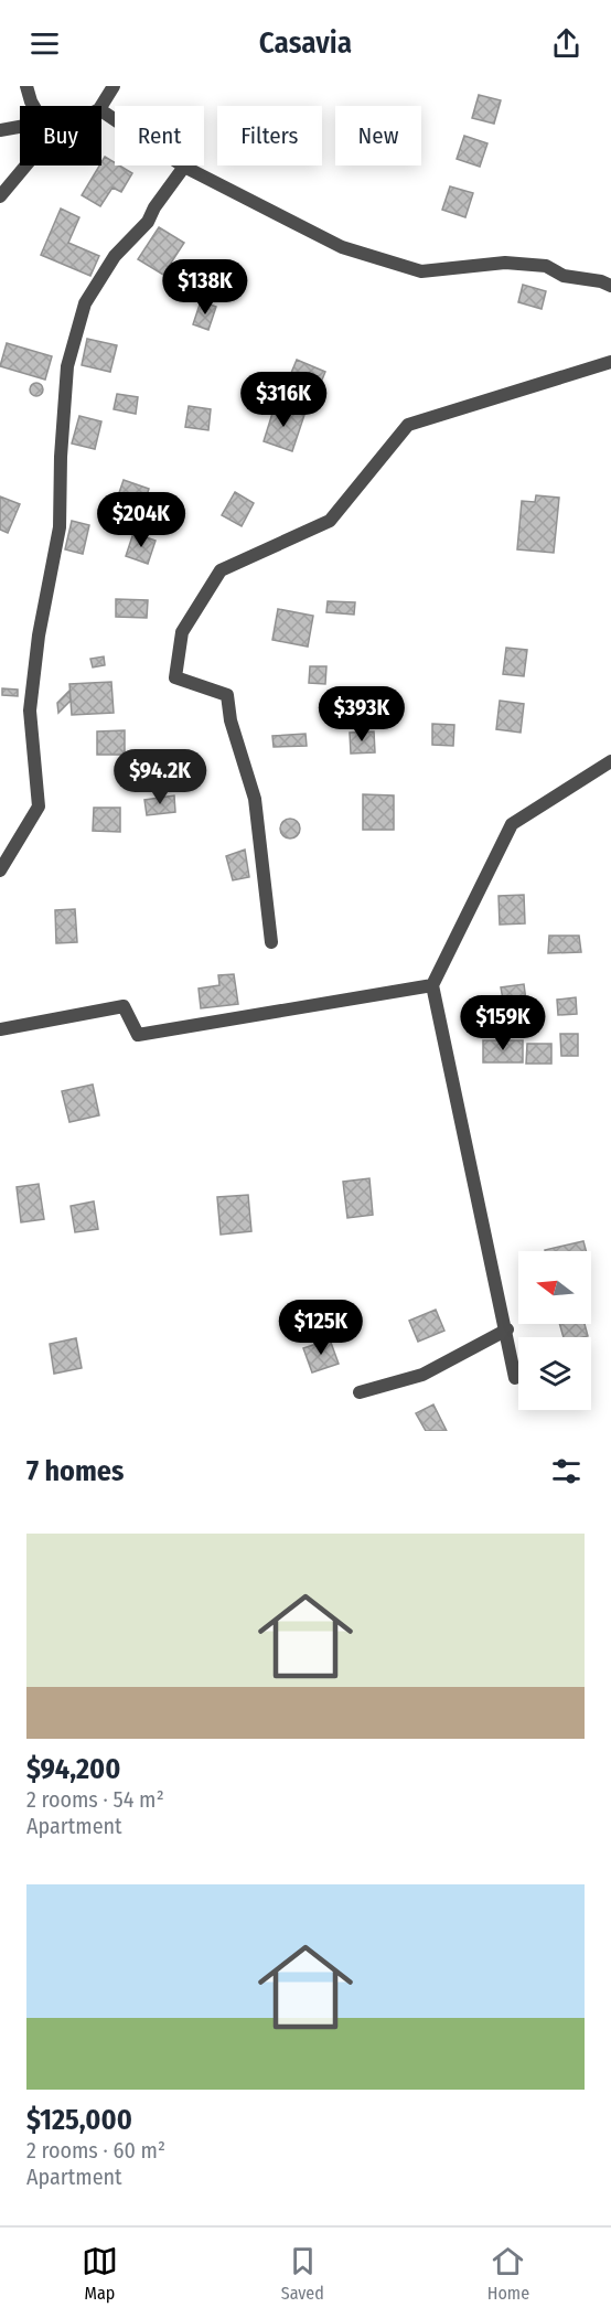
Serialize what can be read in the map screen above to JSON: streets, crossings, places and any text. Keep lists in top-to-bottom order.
{
  "north": "left",
  "page": {
    "header": "Casavia",
    "chip": [
      "Buy",
      "Rent",
      "Filters",
      "New"
    ],
    "price": [
      "$138K",
      "$316K",
      "$204K",
      "$393K",
      "$94.2K",
      "$159K",
      "$125K"
    ],
    "heading": "7 homes",
    "list": [
      {
        "name": "$94,200",
        "note": "2 rooms · 54 m² · Apartment"
      },
      {
        "name": "$125,000",
        "note": "2 rooms · 60 m² · Apartment"
      }
    ],
    "tabs": ["Map", "Saved", "Home"]
  }
}
